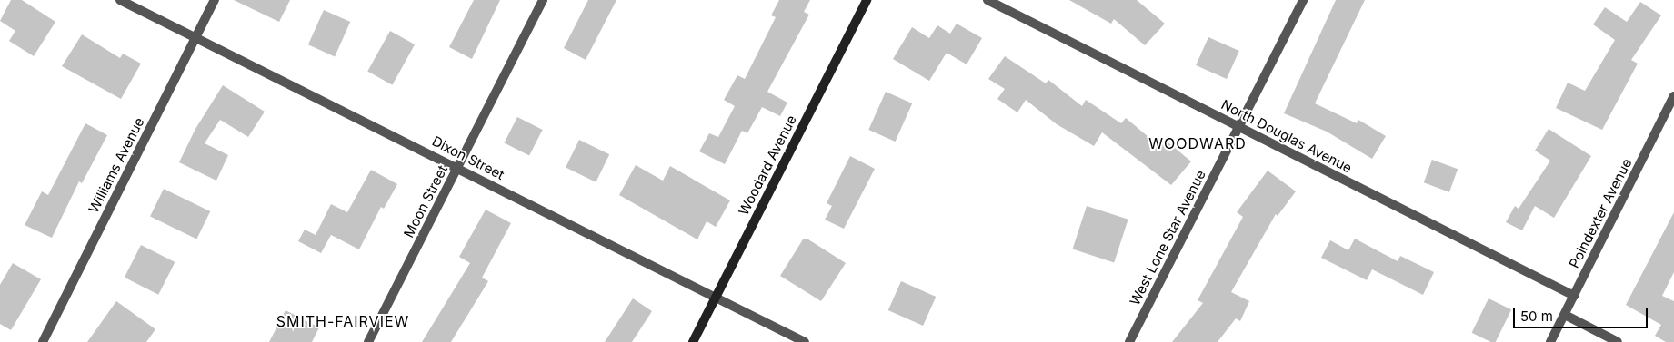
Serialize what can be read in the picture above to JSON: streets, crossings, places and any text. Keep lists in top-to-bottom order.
{
  "streets": {
    "street": [
      "North Douglas Avenue",
      "Dixon Street",
      "Williams Avenue",
      "Woodard Avenue",
      "Moon Street",
      "Poindexter Avenue",
      "West Lone Star Avenue"
    ]
  },
  "crossings": [
    ["North Douglas Avenue", "Poindexter Avenue"],
    ["North Douglas Avenue", "West Lone Star Avenue"],
    ["Dixon Street", "Williams Avenue"],
    ["Dixon Street", "Woodard Avenue"],
    ["Dixon Street", "Moon Street"]
  ],
  "districts": ["WOODWARD", "SMITH-FAIRVIEW"],
  "scale_bar": "50 m"
}
